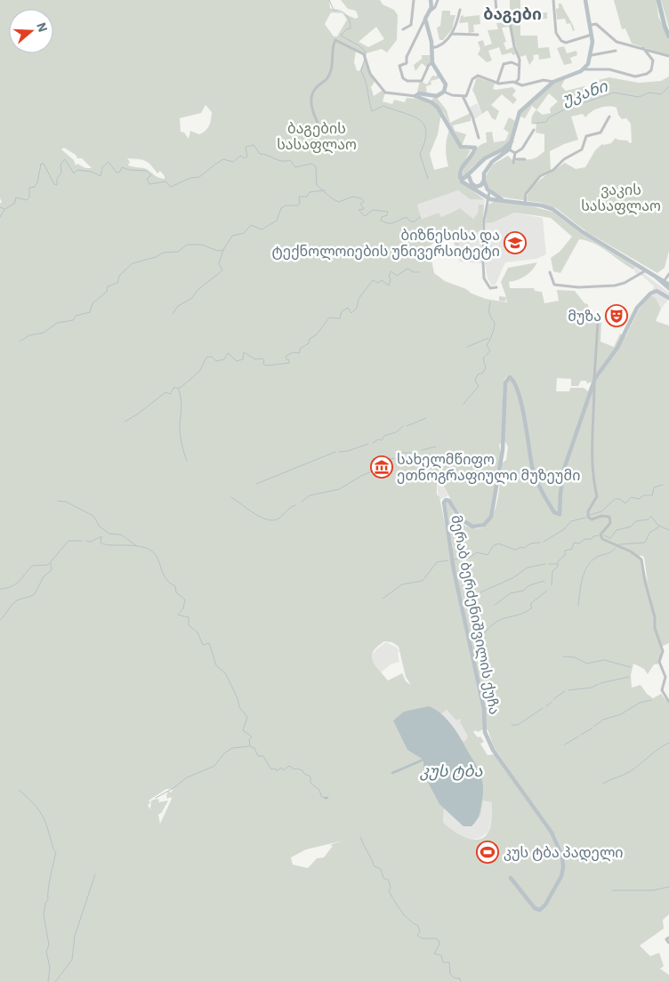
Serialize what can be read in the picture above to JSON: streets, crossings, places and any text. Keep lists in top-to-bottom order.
{
  "streets": {
    "street": ["მერაბ ბერძენიშვილის ქუჩა"]
  },
  "districts": ["ბაგები"],
  "water": ["უკანი", "კუს ტბა"],
  "parks": ["ბაგების სასაფლაო", "ვაკის სასაფლაო"],
  "places": {
    "school or university": ["ბიზნესისა და ტექნოლოიების უნივერსიტეტი"],
    "theatre": ["მუზა"],
    "museum": ["სახელმწიფო ეთნოგრაფიული მუზეუმი"],
    "sports": ["კუს ტბა პადელი"]
  },
  "north": "right"
}
